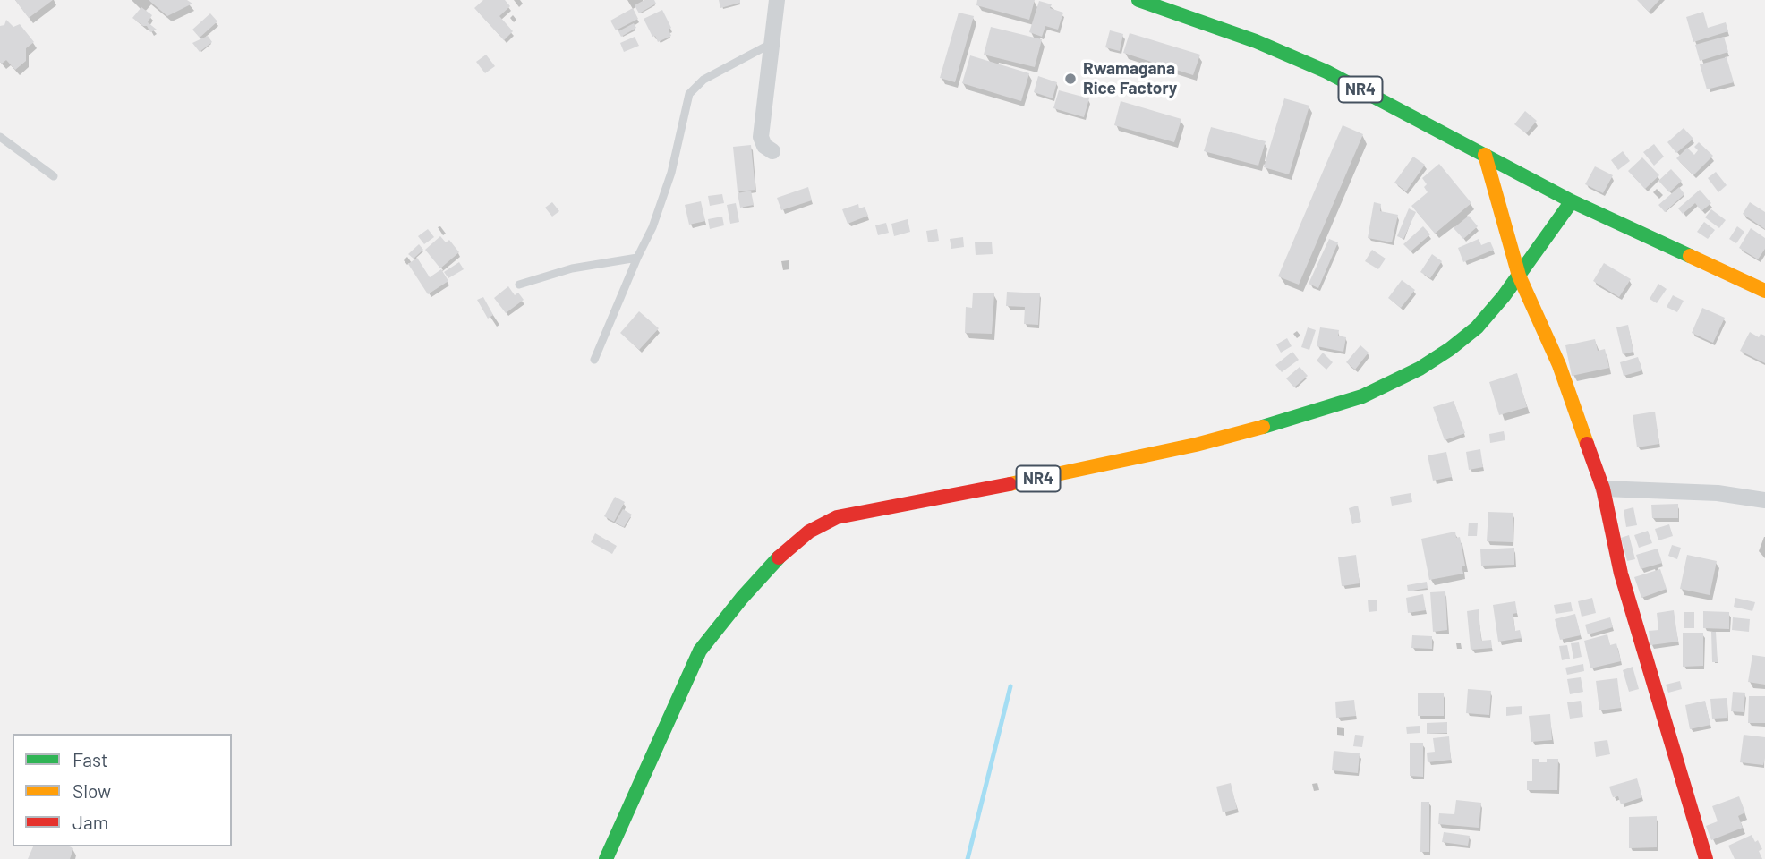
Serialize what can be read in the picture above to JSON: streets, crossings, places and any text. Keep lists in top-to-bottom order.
{
  "streets": {
    "main road": ["NR4"]
  },
  "places": ["Rwamagana Rice Factory"],
  "legend": ["Fast", "Slow", "Jam"]
}
